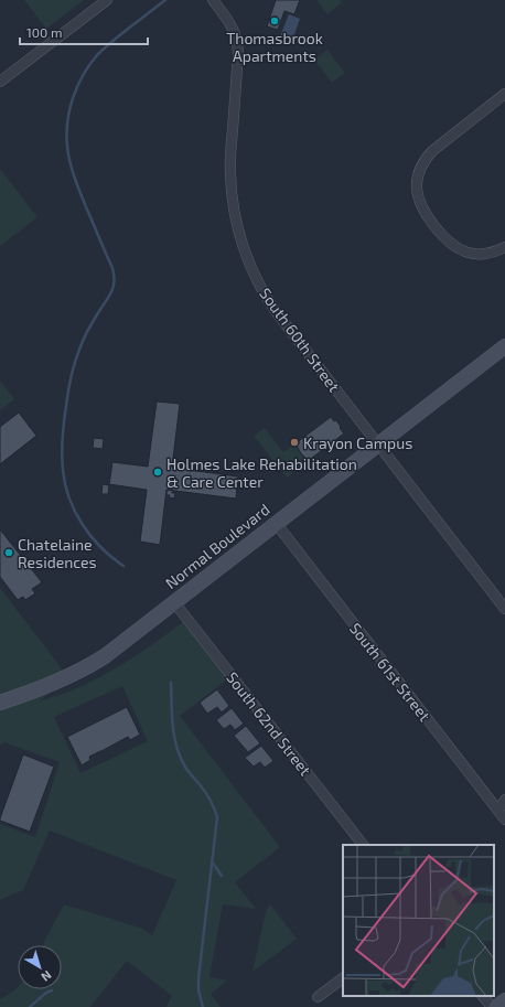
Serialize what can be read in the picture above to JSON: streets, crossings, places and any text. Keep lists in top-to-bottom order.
{
  "streets": {
    "main road": ["Normal Boulevard"],
    "street": ["South 60th Street", "South 61st Street", "South 62nd Street"]
  },
  "crossings": [
    ["South 60th Street", "Normal Boulevard"],
    ["Normal Boulevard", "South 61st Street"],
    ["Normal Boulevard", "South 62nd Street"]
  ],
  "places": [
    "Thomasbrook Apartments",
    "Krayon Campus",
    "Holmes Lake Rehabilitation & Care Center",
    "Chatelaine Residences"
  ],
  "scale_bar": "100 m",
  "north": "bottom right"
}
